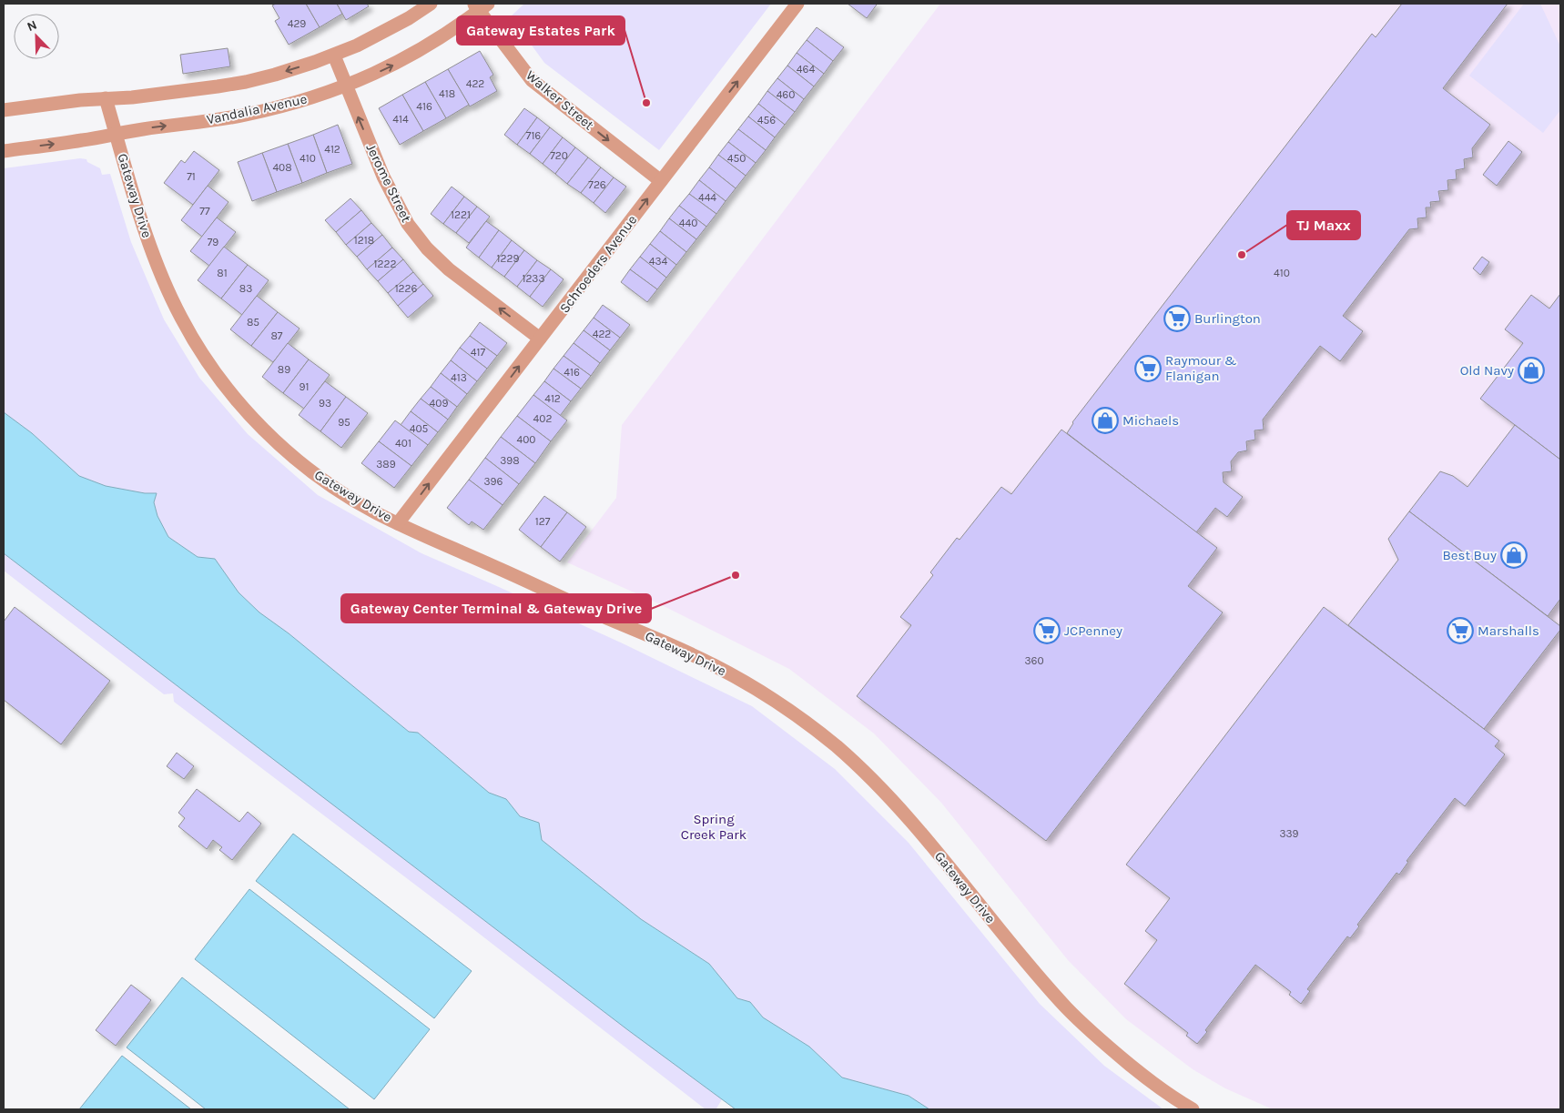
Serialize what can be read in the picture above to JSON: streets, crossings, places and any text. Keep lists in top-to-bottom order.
{
  "streets": {
    "street": [
      "Walker Street",
      "Vandalia Avenue",
      "Jerome Street",
      "Gateway Drive",
      "Schroeders Avenue"
    ]
  },
  "crossings": [
    ["Walker Street", "Vandalia Avenue"],
    ["Walker Street", "Schroeders Avenue"],
    ["Vandalia Avenue", "Jerome Street"],
    ["Vandalia Avenue", "Gateway Drive"],
    ["Jerome Street", "Schroeders Avenue"],
    ["Gateway Drive", "Schroeders Avenue"]
  ],
  "one_way": ["Walker Street", "Jerome Street", "Schroeders Avenue"],
  "parks": ["Spring Creek Park"],
  "places": {
    "other": ["Gateway Estates Park", "TJ Maxx", "Gateway Center Terminal & Gateway Drive"],
    "supermarket": [
      "Burlington",
      "Raymour & Flanigan",
      "JCPenney",
      "Marshalls"
    ],
    "shop": ["Old Navy", "Michaels", "Best Buy"]
  },
  "house_numbers": [
    "429",
    "464",
    "422",
    "418",
    "460",
    "416",
    "414",
    "456",
    "716",
    "412",
    "720",
    "410",
    "450",
    "408",
    "71",
    "726",
    "444",
    "77",
    "1221",
    "440",
    "1218",
    "79",
    "1229",
    "434",
    "1222",
    "81",
    "410",
    "1233",
    "83",
    "1226",
    "85",
    "422",
    "87",
    "417",
    "89",
    "416",
    "413",
    "91",
    "412",
    "93",
    "409",
    "402",
    "95",
    "405",
    "400",
    "401",
    "398",
    "389",
    "396",
    "127",
    "360",
    "339"
  ],
  "north": "top left"
}
